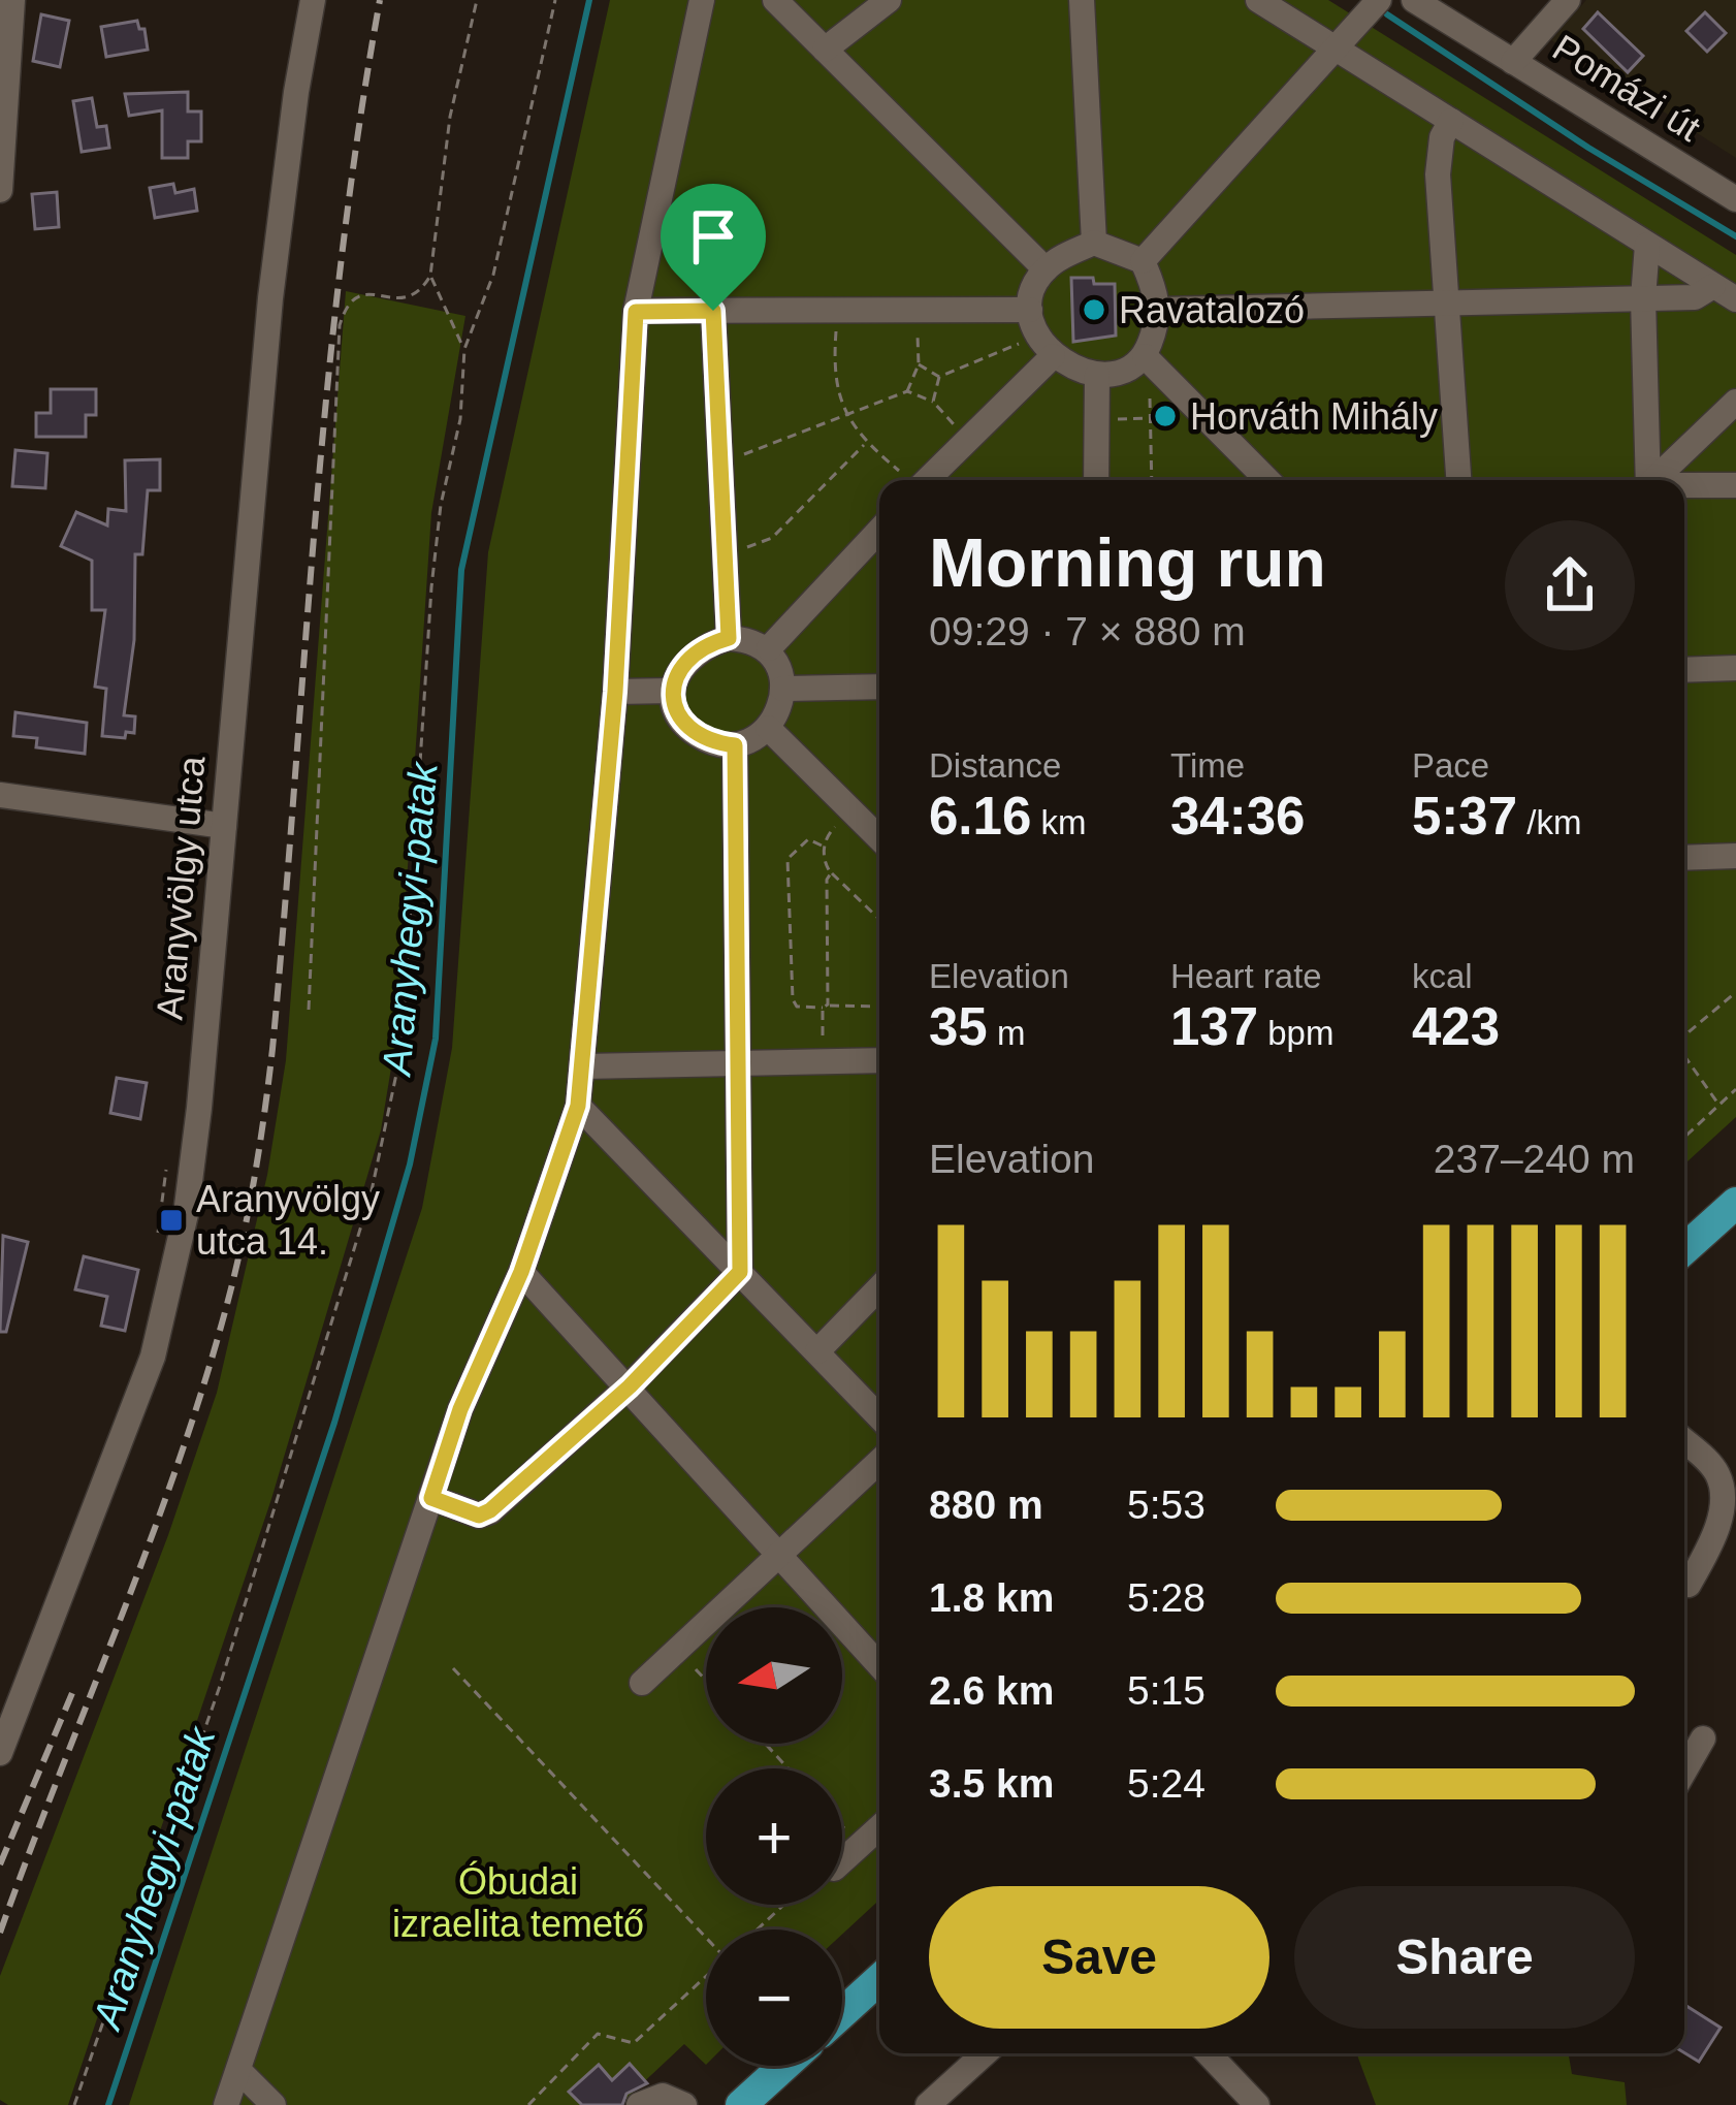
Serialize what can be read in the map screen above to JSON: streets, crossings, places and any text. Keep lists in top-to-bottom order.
{
  "streets": {
    "street": ["Pomázi út", "Aranyvölgy utca"]
  },
  "water": ["Aranyhegyi-patak"],
  "parks": ["Óbudai izraelita temető"],
  "places": {
    "other": ["Ravatalozó", "Horváth Mihály"],
    "transit": ["Aranyvölgy utca 14."]
  },
  "north": "left",
  "page": {
    "heading": ["Morning run", "09:29 · 7 × 880 m"],
    "stats": [
      ["Distance", "6.16 km"],
      ["Time", "34:36"],
      ["Pace", "5:37 /km"],
      ["Elevation", "35 m"],
      ["Heart rate", "137 bpm"],
      ["kcal", "423"]
    ],
    "chart": ["Elevation", "237–240 m"],
    "list": [
      {
        "name": "880 m",
        "note": "5:53"
      },
      {
        "name": "1.8 km",
        "note": "5:28"
      },
      {
        "name": "2.6 km",
        "note": "5:15"
      },
      {
        "name": "3.5 km",
        "note": "5:24"
      }
    ],
    "map_buttons": ["+", "−"],
    "buttons": ["Save", "Share"]
  }
}
